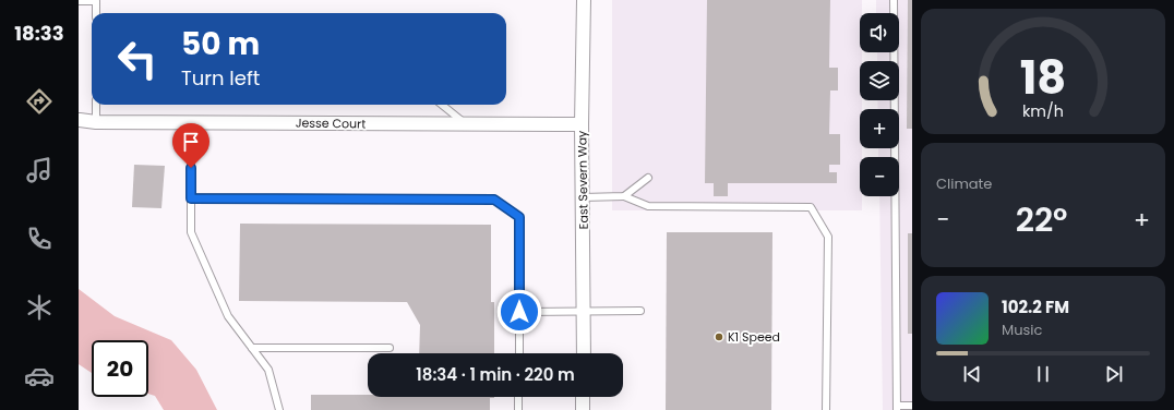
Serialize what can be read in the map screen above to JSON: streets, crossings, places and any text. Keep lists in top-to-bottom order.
{
  "streets": {
    "street": ["Jesse Court", "East Severn Way"]
  },
  "crossings": [
    ["Jesse Court", "East Severn Way"]
  ],
  "places": ["K1 Speed"],
  "page": {
    "tabs": "18:33",
    "map_buttons": ["+", "−"],
    "turn": ["50 m", "Turn left"],
    "tile": "Climate",
    "heat": ["−", "22°", "+"],
    "song": ["102.2 FM", "Music"],
    "limit": "20",
    "trip": "18:34 · 1 min · 220 m",
    "gauge": ["18", "km/h"]
  }
}
